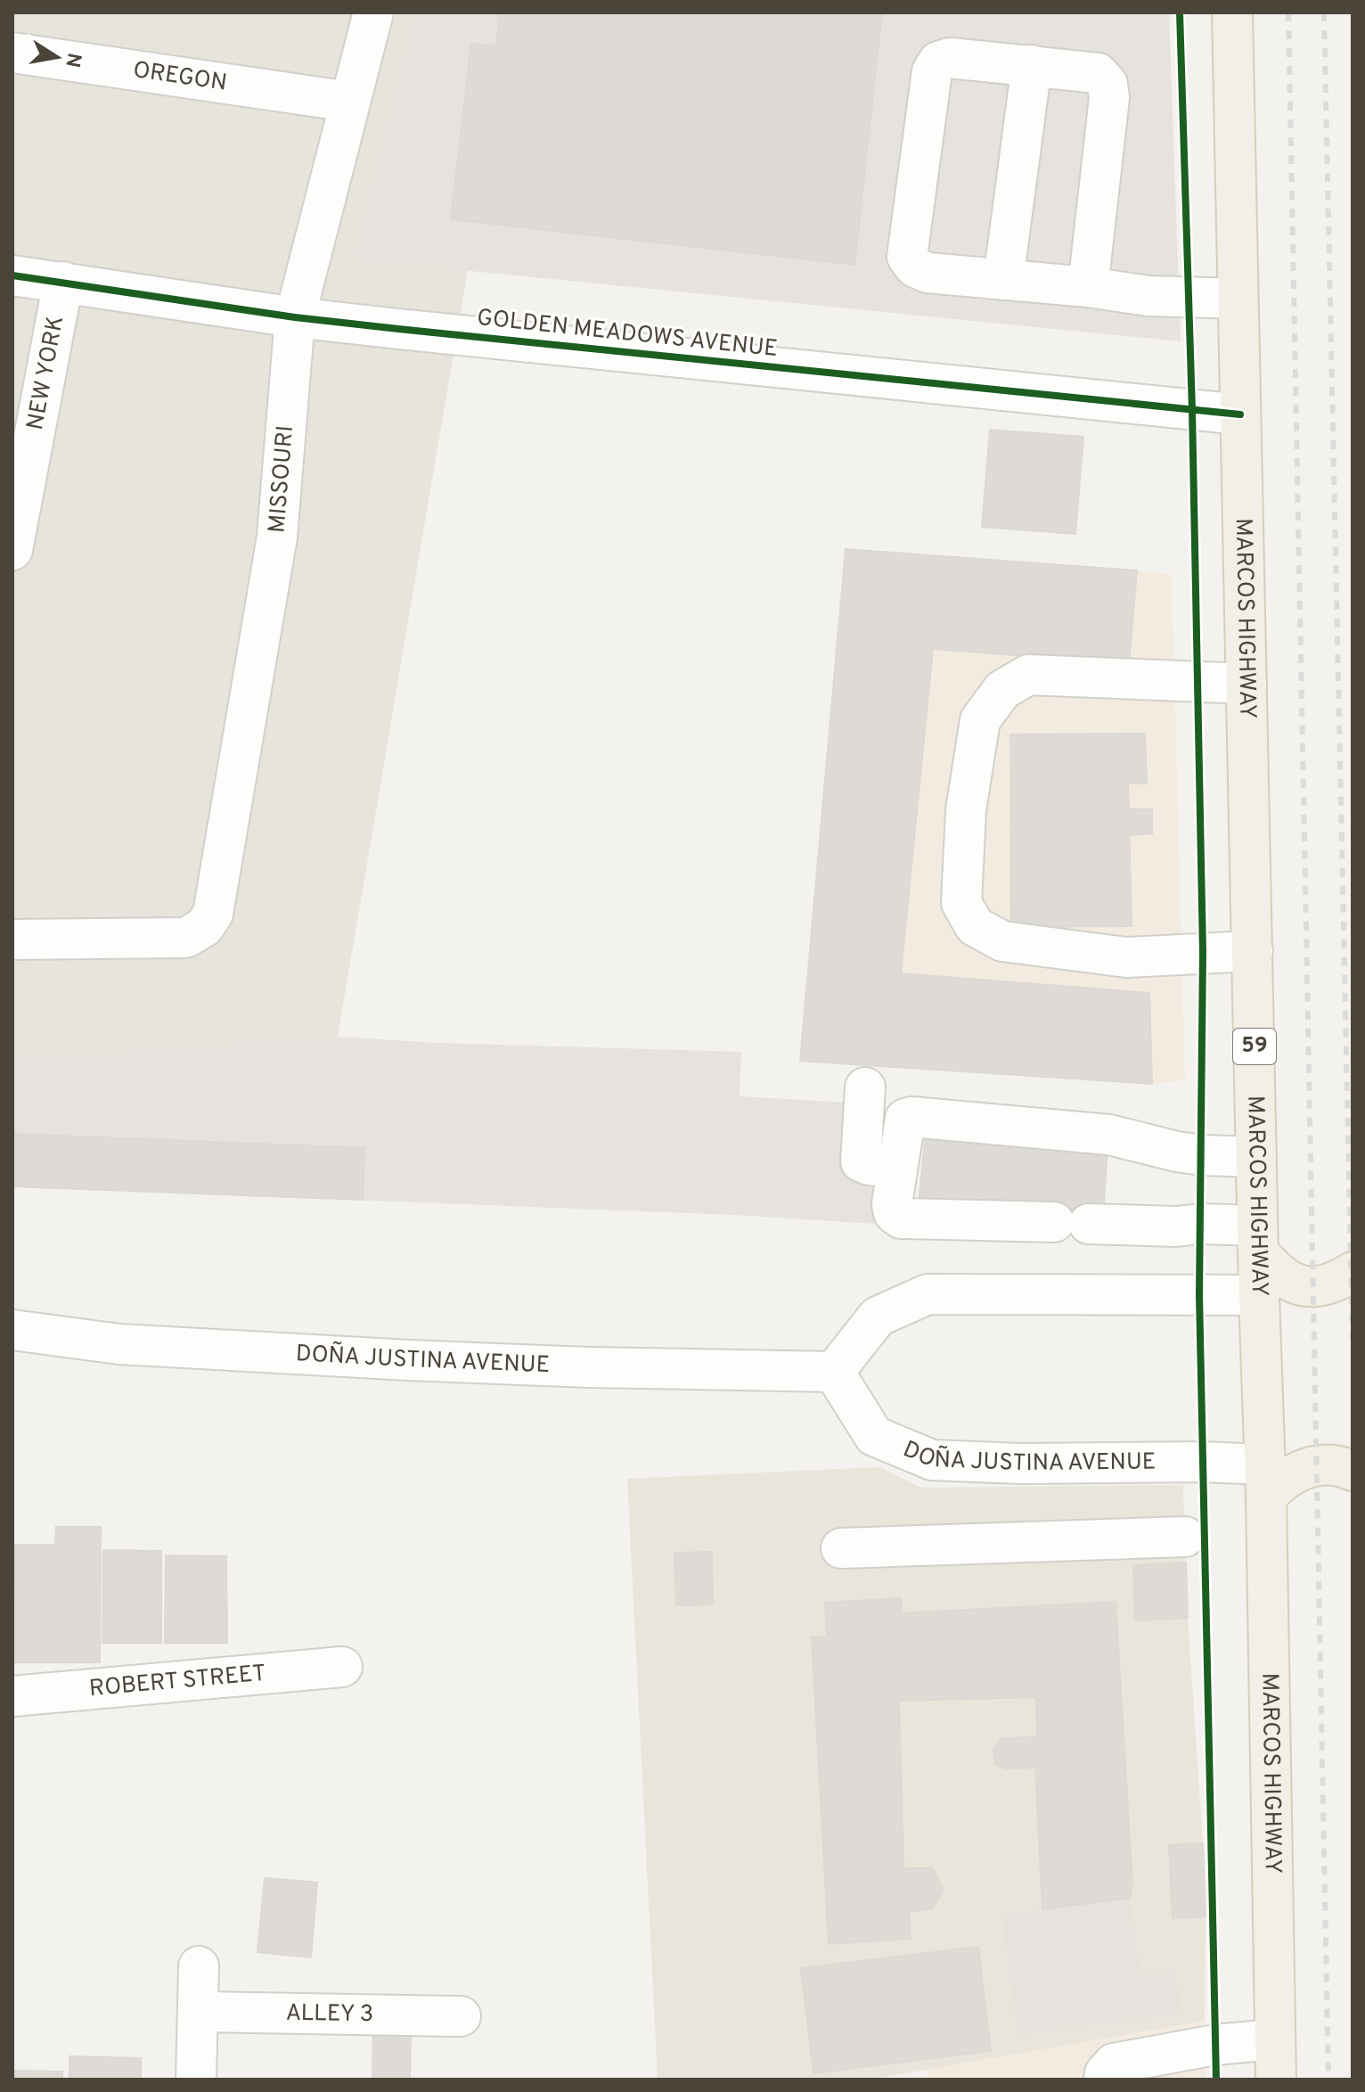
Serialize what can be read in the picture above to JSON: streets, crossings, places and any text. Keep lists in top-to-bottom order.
{
  "streets": {
    "main road": ["MARCOS HIGHWAY", "59"],
    "street": [
      "OREGON",
      "GOLDEN MEADOWS AVENUE",
      "NEW YORK",
      "MISSOURI",
      "DOÑA JUSTINA AVENUE",
      "ROBERT STREET",
      "ALLEY 3"
    ]
  },
  "crossings": [
    ["OREGON", "MISSOURI"],
    ["GOLDEN MEADOWS AVENUE", "NEW YORK"],
    ["GOLDEN MEADOWS AVENUE", "MISSOURI"],
    ["GOLDEN MEADOWS AVENUE", "MARCOS HIGHWAY"],
    ["MARCOS HIGHWAY", "DOÑA JUSTINA AVENUE"]
  ],
  "north": "right"
}
